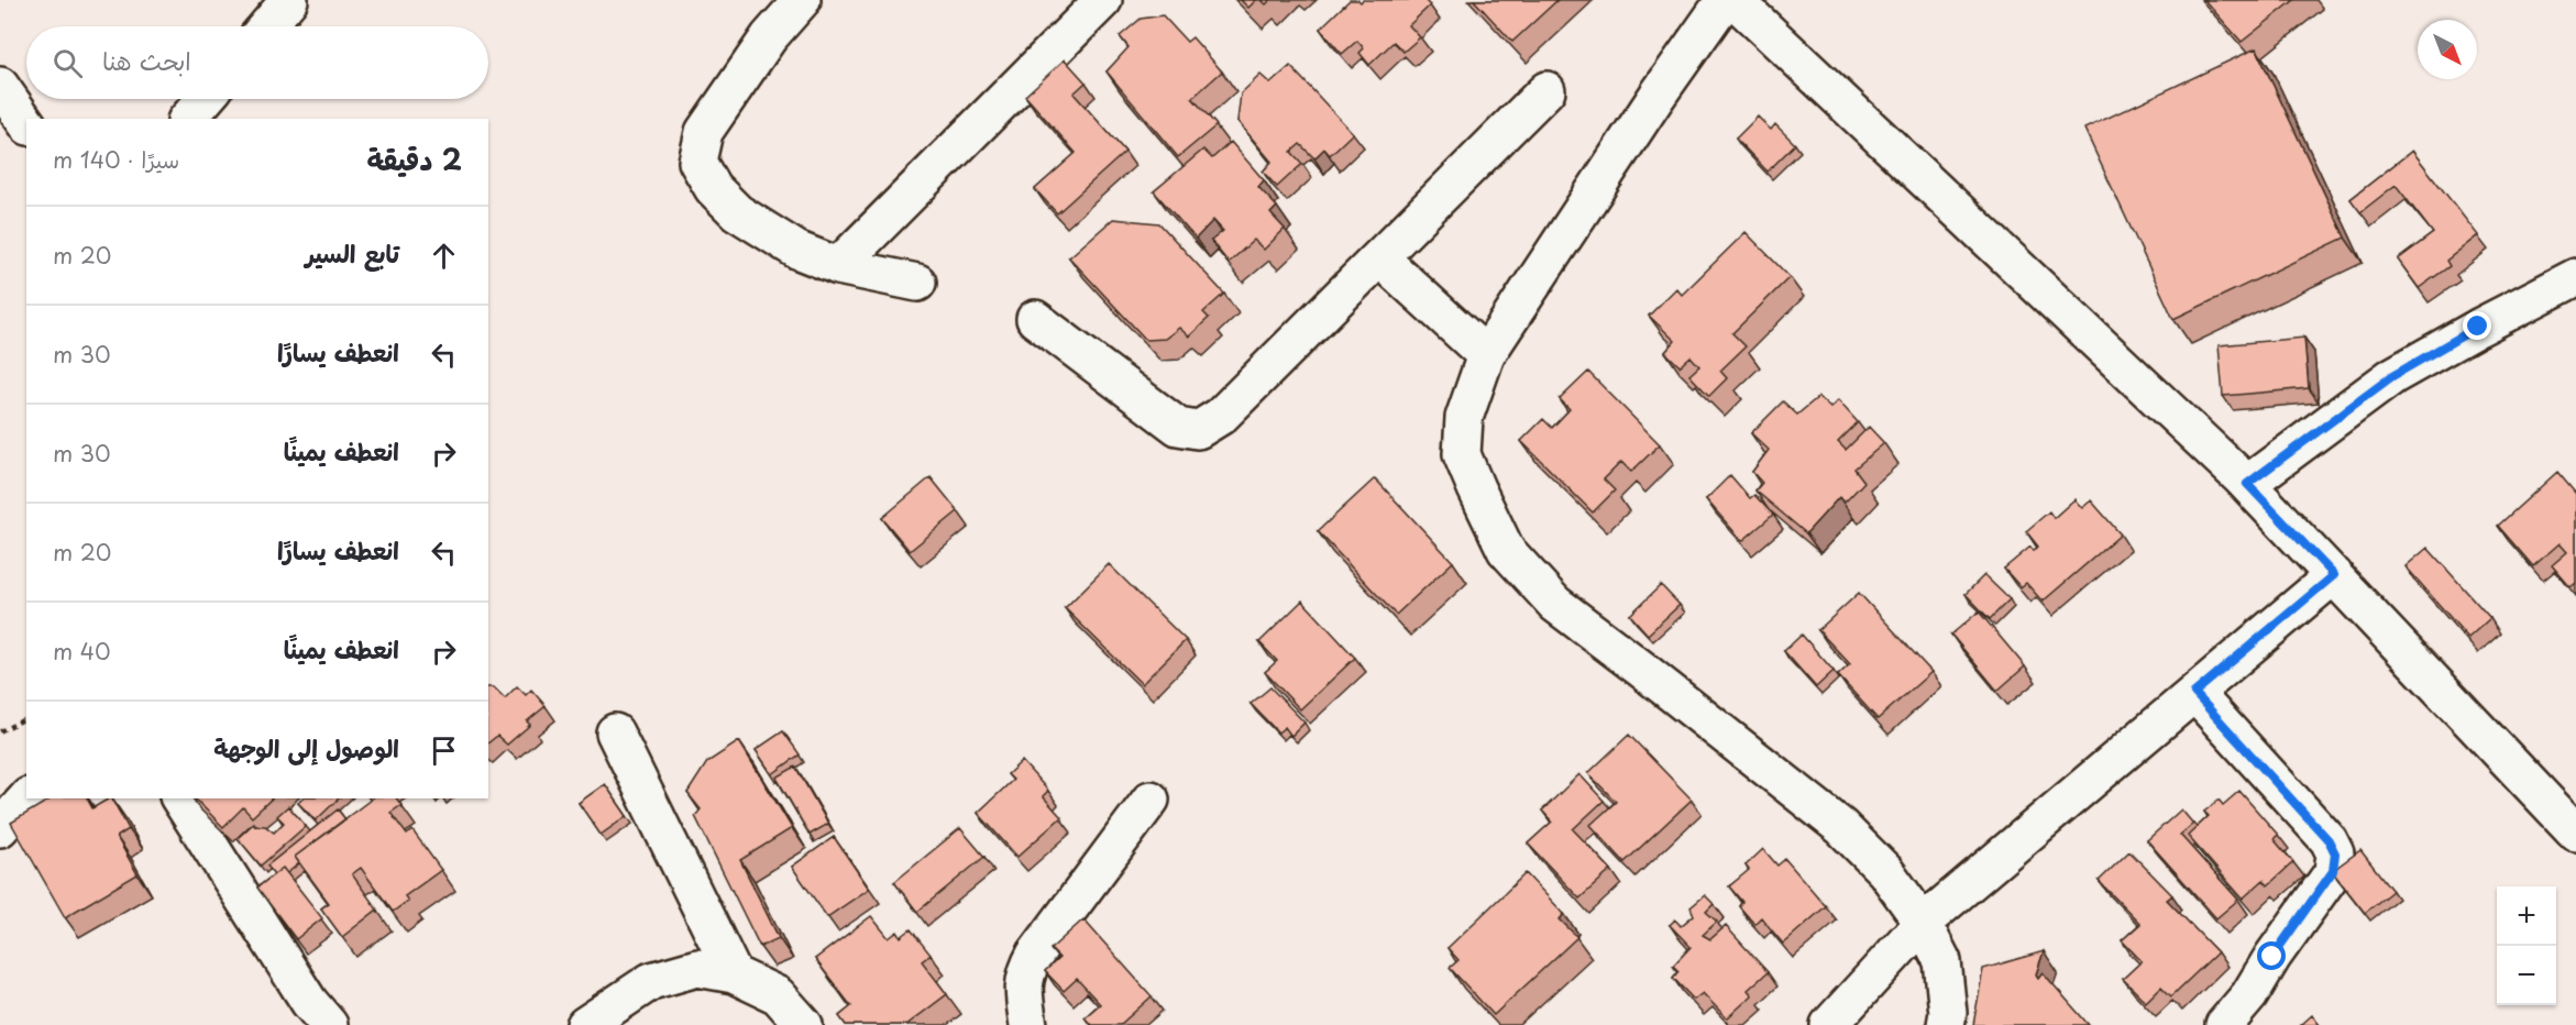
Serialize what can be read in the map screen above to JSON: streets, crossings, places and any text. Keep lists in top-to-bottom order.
{
  "north": "bottom right",
  "page": {
    "search": "ابحث هنا",
    "heading": ["2 دقيقة", "سيرًا · 140 m"],
    "list": [
      ["تابع السير", "20 m"],
      ["انعطف يسارًا", "30 m"],
      ["انعطف يمينًا", "30 m"],
      ["انعطف يسارًا", "20 m"],
      ["انعطف يمينًا", "40 m"],
      "الوصول إلى الوجهة"
    ],
    "map_buttons": ["+", "−"]
  }
}
